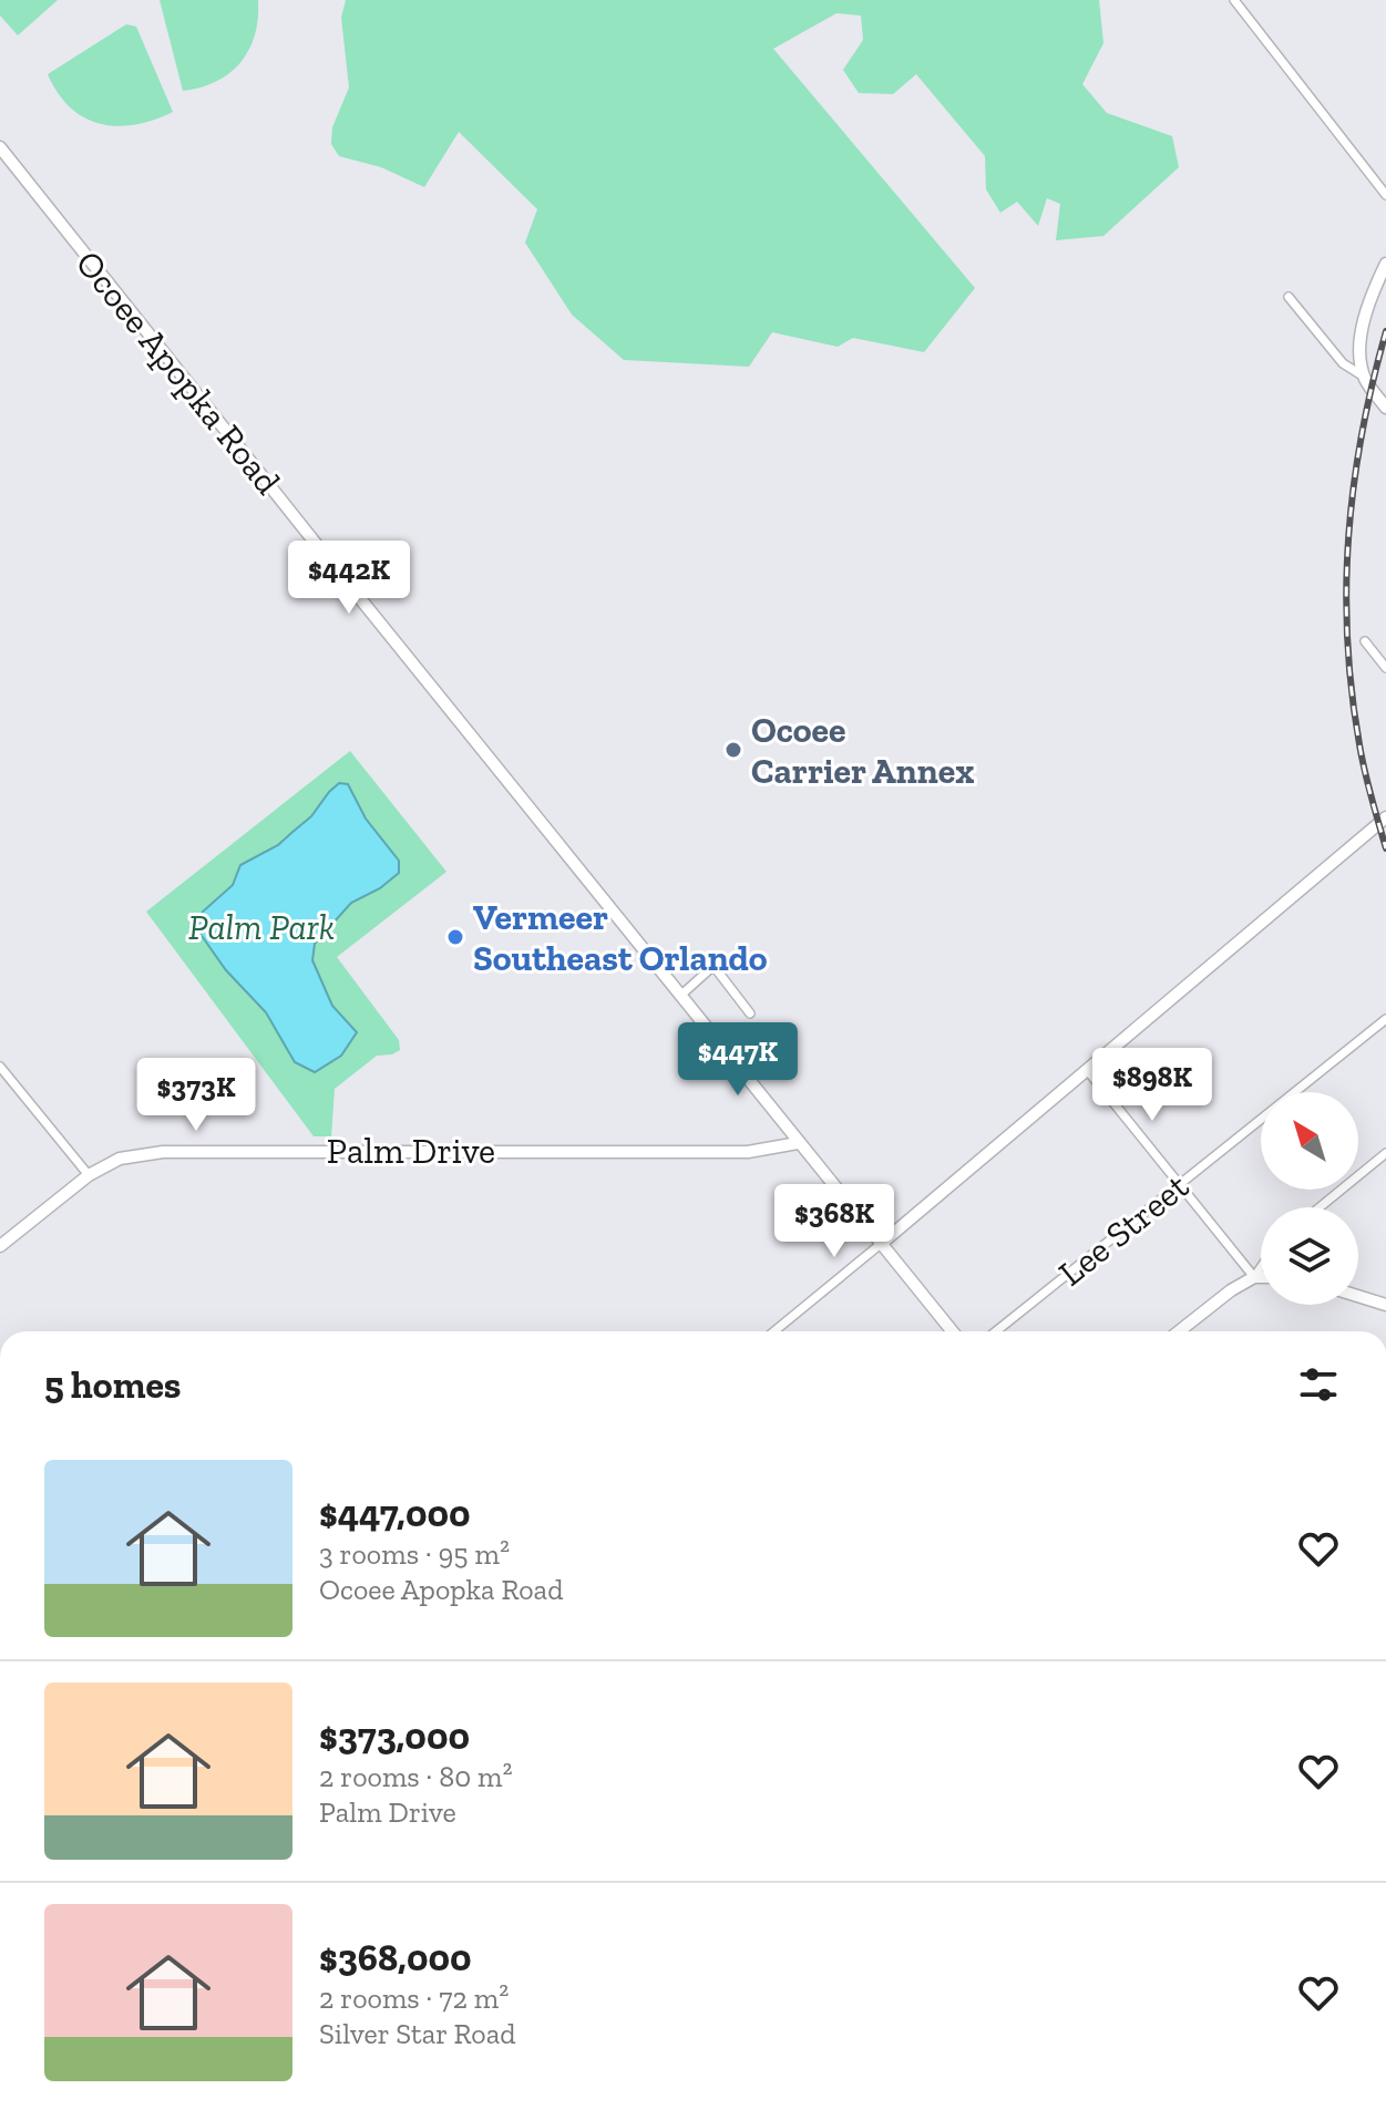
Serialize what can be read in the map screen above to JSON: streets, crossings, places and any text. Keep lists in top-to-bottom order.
{
  "streets": {
    "main road": ["Ocoee Apopka Road", "Palm Drive"],
    "street": ["Lee Street"]
  },
  "crossings": [
    ["Ocoee Apopka Road", "Palm Drive"]
  ],
  "parks": ["Palm Park"],
  "places": ["Ocoee Carrier Annex", "Vermeer Southeast Orlando"],
  "north": "top left",
  "page": {
    "price": [
      "$442K",
      "$447K",
      "$898K",
      "$373K",
      "$368K"
    ],
    "heading": "5 homes",
    "list": [
      {
        "name": "$447,000",
        "note": "3 rooms · 95 m² · Ocoee Apopka Road"
      },
      {
        "name": "$373,000",
        "note": "2 rooms · 80 m² · Palm Drive"
      },
      {
        "name": "$368,000",
        "note": "2 rooms · 72 m² · Silver Star Road"
      }
    ]
  }
}
